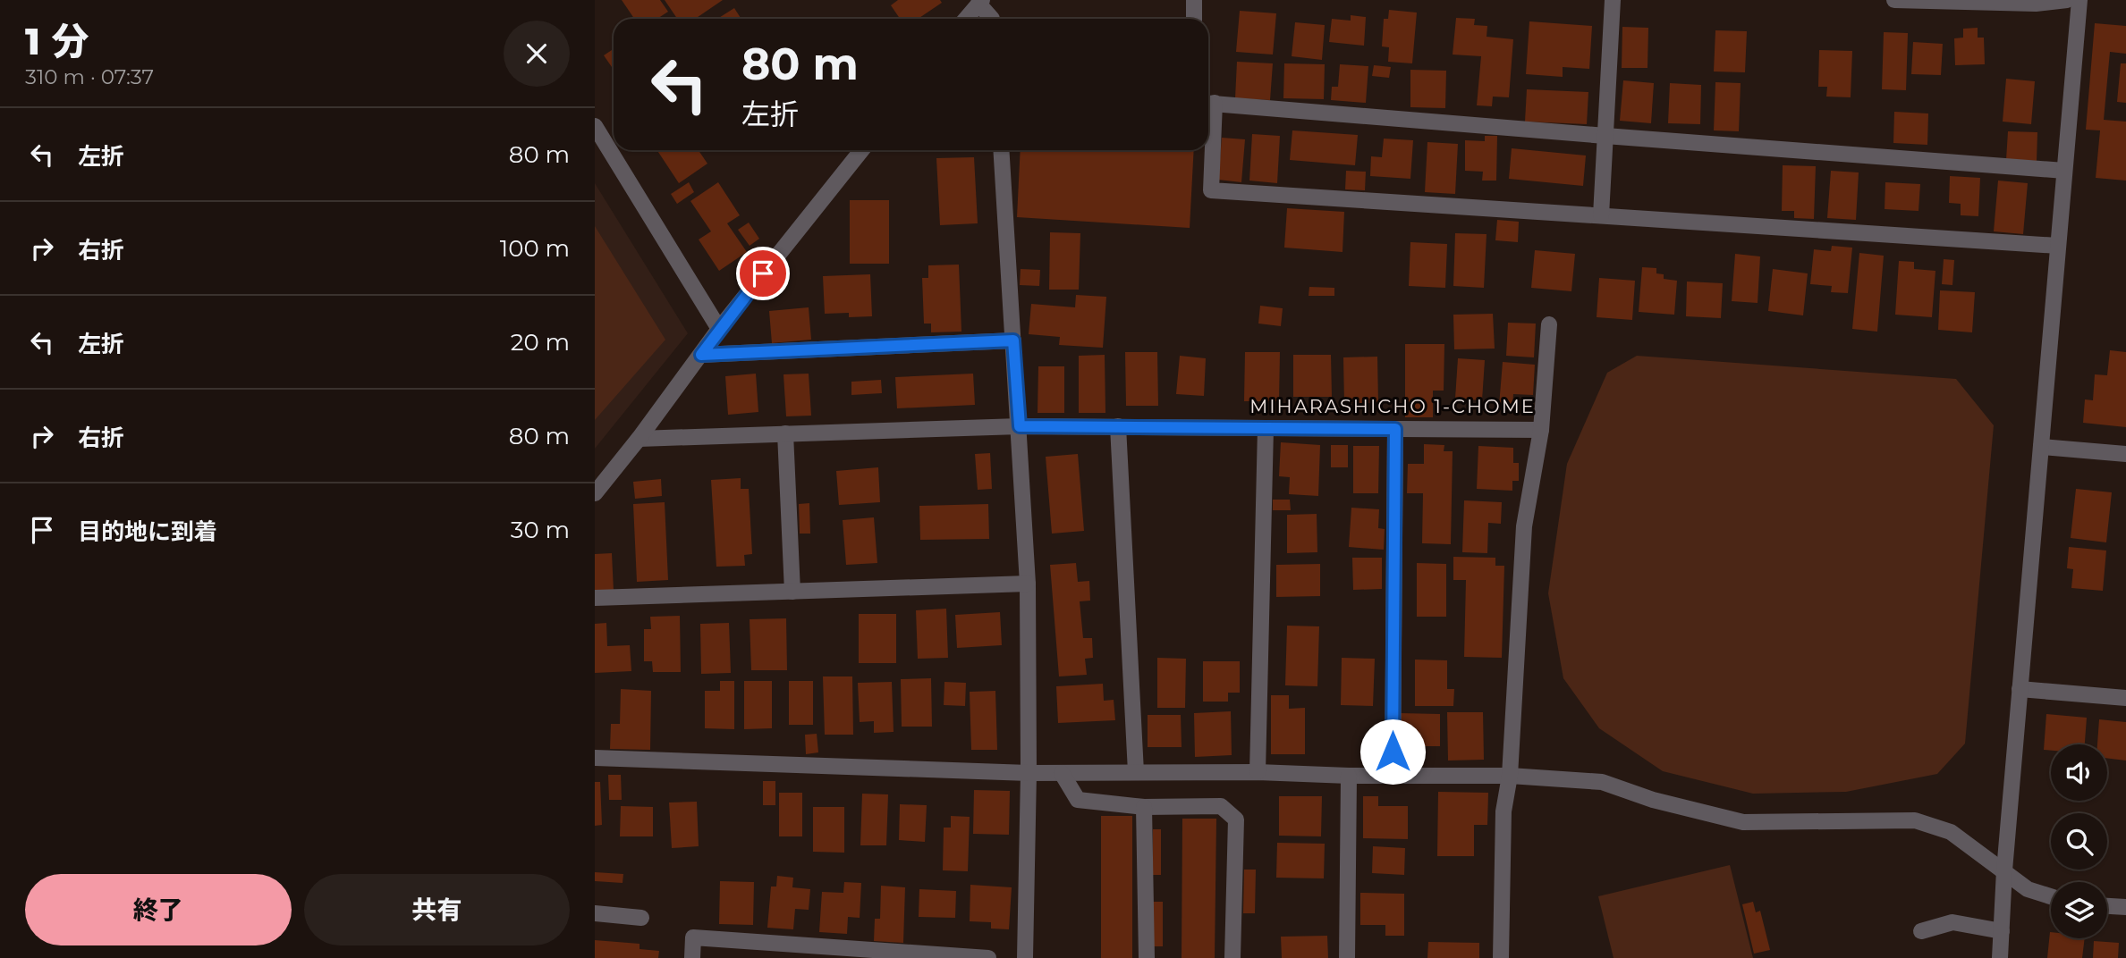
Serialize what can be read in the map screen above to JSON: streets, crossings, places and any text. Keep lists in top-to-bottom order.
{
  "districts": ["MIHARASHICHO 1-CHOME"],
  "page": {
    "heading": ["1 分", "310 m · 07:37"],
    "turn": ["80 m", "左折"],
    "list": [
      {
        "name": "左折",
        "value": "80 m"
      },
      {
        "name": "右折",
        "value": "100 m"
      },
      {
        "name": "左折",
        "value": "20 m"
      },
      {
        "name": "右折",
        "value": "80 m"
      },
      {
        "name": "目的地に到着",
        "value": "30 m"
      }
    ],
    "buttons": ["終了", "共有"]
  }
}
